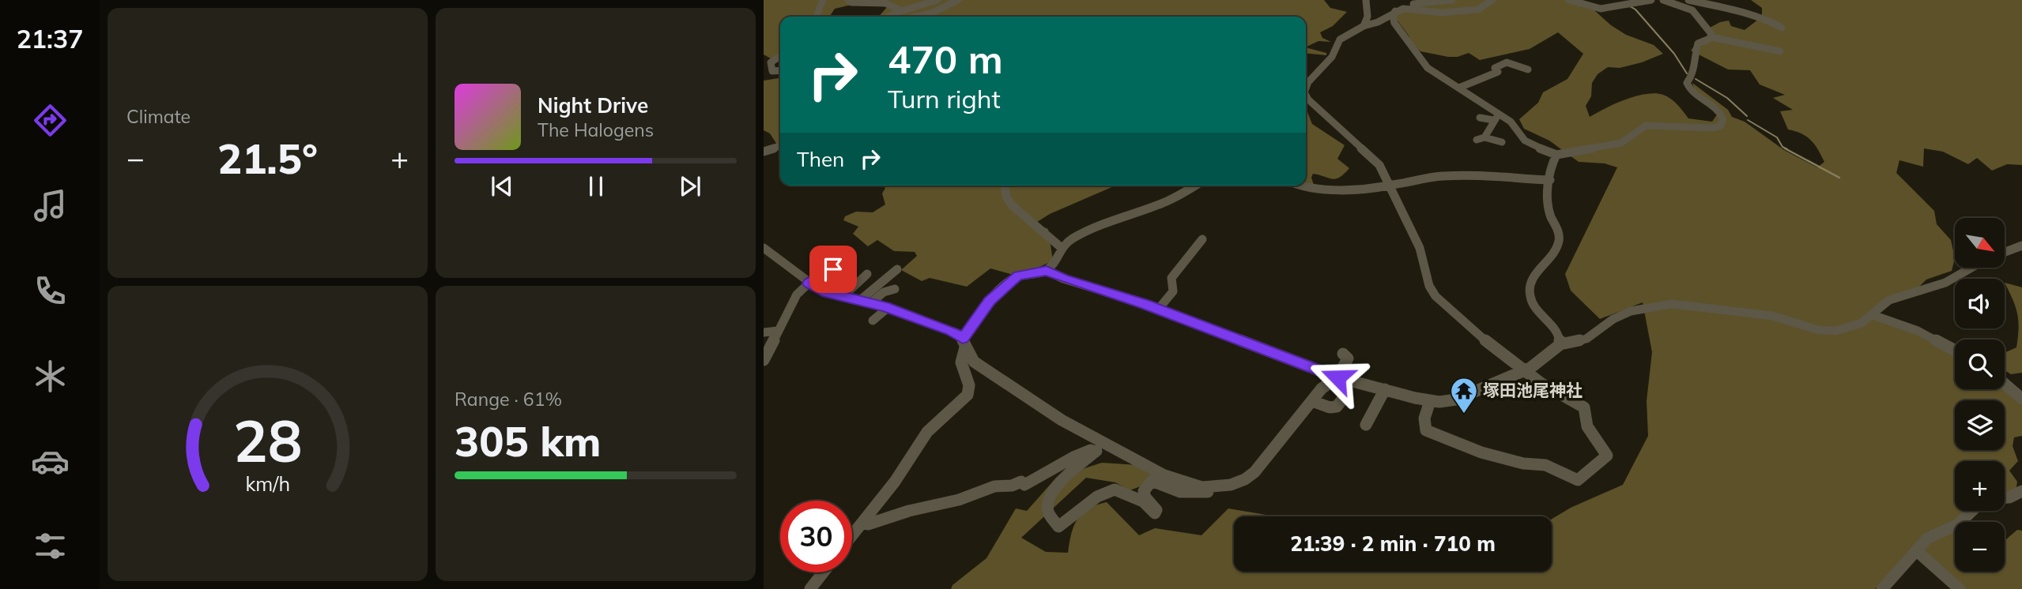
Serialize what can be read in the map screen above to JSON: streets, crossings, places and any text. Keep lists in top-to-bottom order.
{
  "places": {
    "temple": ["塚田池尾神社"]
  },
  "north": "bottom right",
  "page": {
    "tabs": "21:37",
    "tile": [
      "Climate",
      ["Range · 61%", "305 km"]
    ],
    "turn": ["470 m", "Turn right"],
    "song": ["Night Drive", "The Halogens"],
    "then": "Then",
    "heat": ["−", "21.5°", "+"],
    "map_buttons": ["+", "−"],
    "limit": "30",
    "trip": "21:39 · 2 min · 710 m",
    "gauge": ["28", "km/h"]
  }
}
